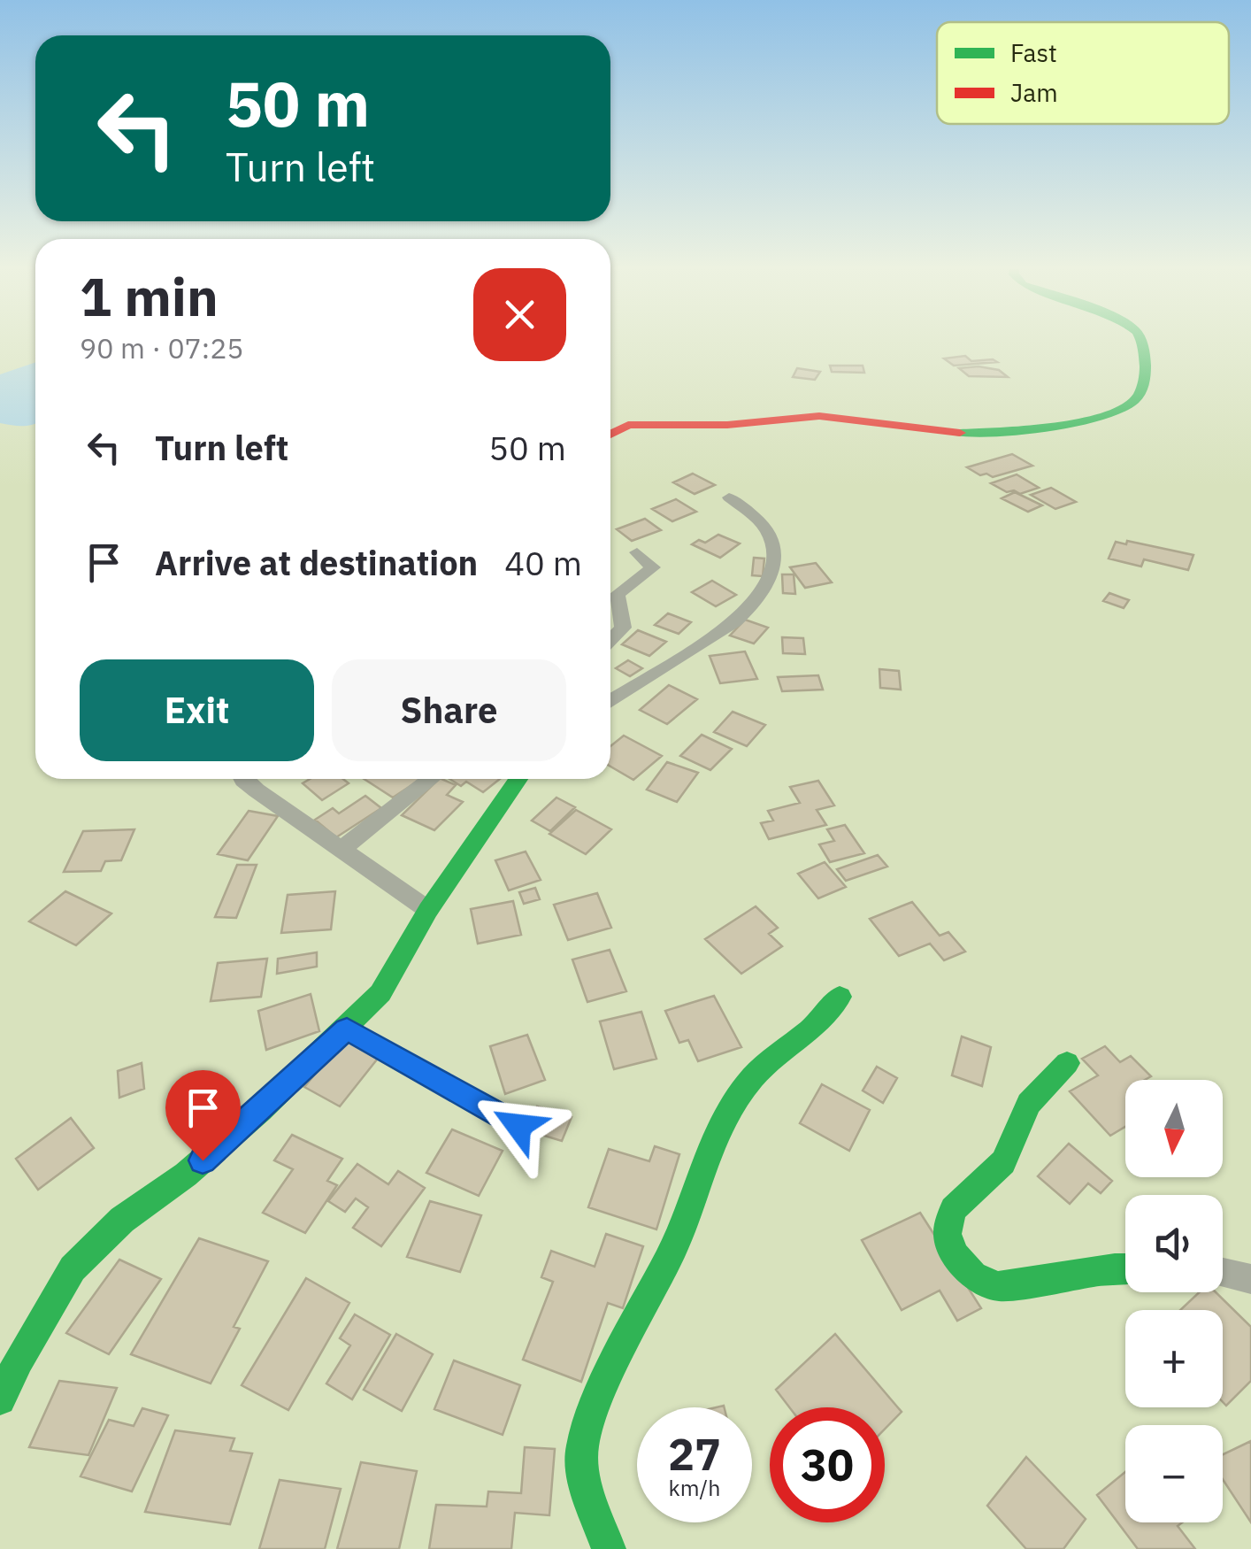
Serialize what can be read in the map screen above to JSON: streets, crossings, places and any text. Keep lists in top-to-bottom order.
{
  "legend": ["Fast", "Jam"],
  "north": "bottom",
  "page": {
    "turn": ["50 m", "Turn left"],
    "heading": ["1 min", "90 m · 07:25"],
    "list": [
      {
        "name": "Turn left",
        "value": "50 m"
      },
      {
        "name": "Arrive at destination",
        "value": "40 m"
      }
    ],
    "buttons": ["Exit", "Share"],
    "map_buttons": ["+", "−"],
    "speed": "27 km/h",
    "limit": "30"
  }
}
